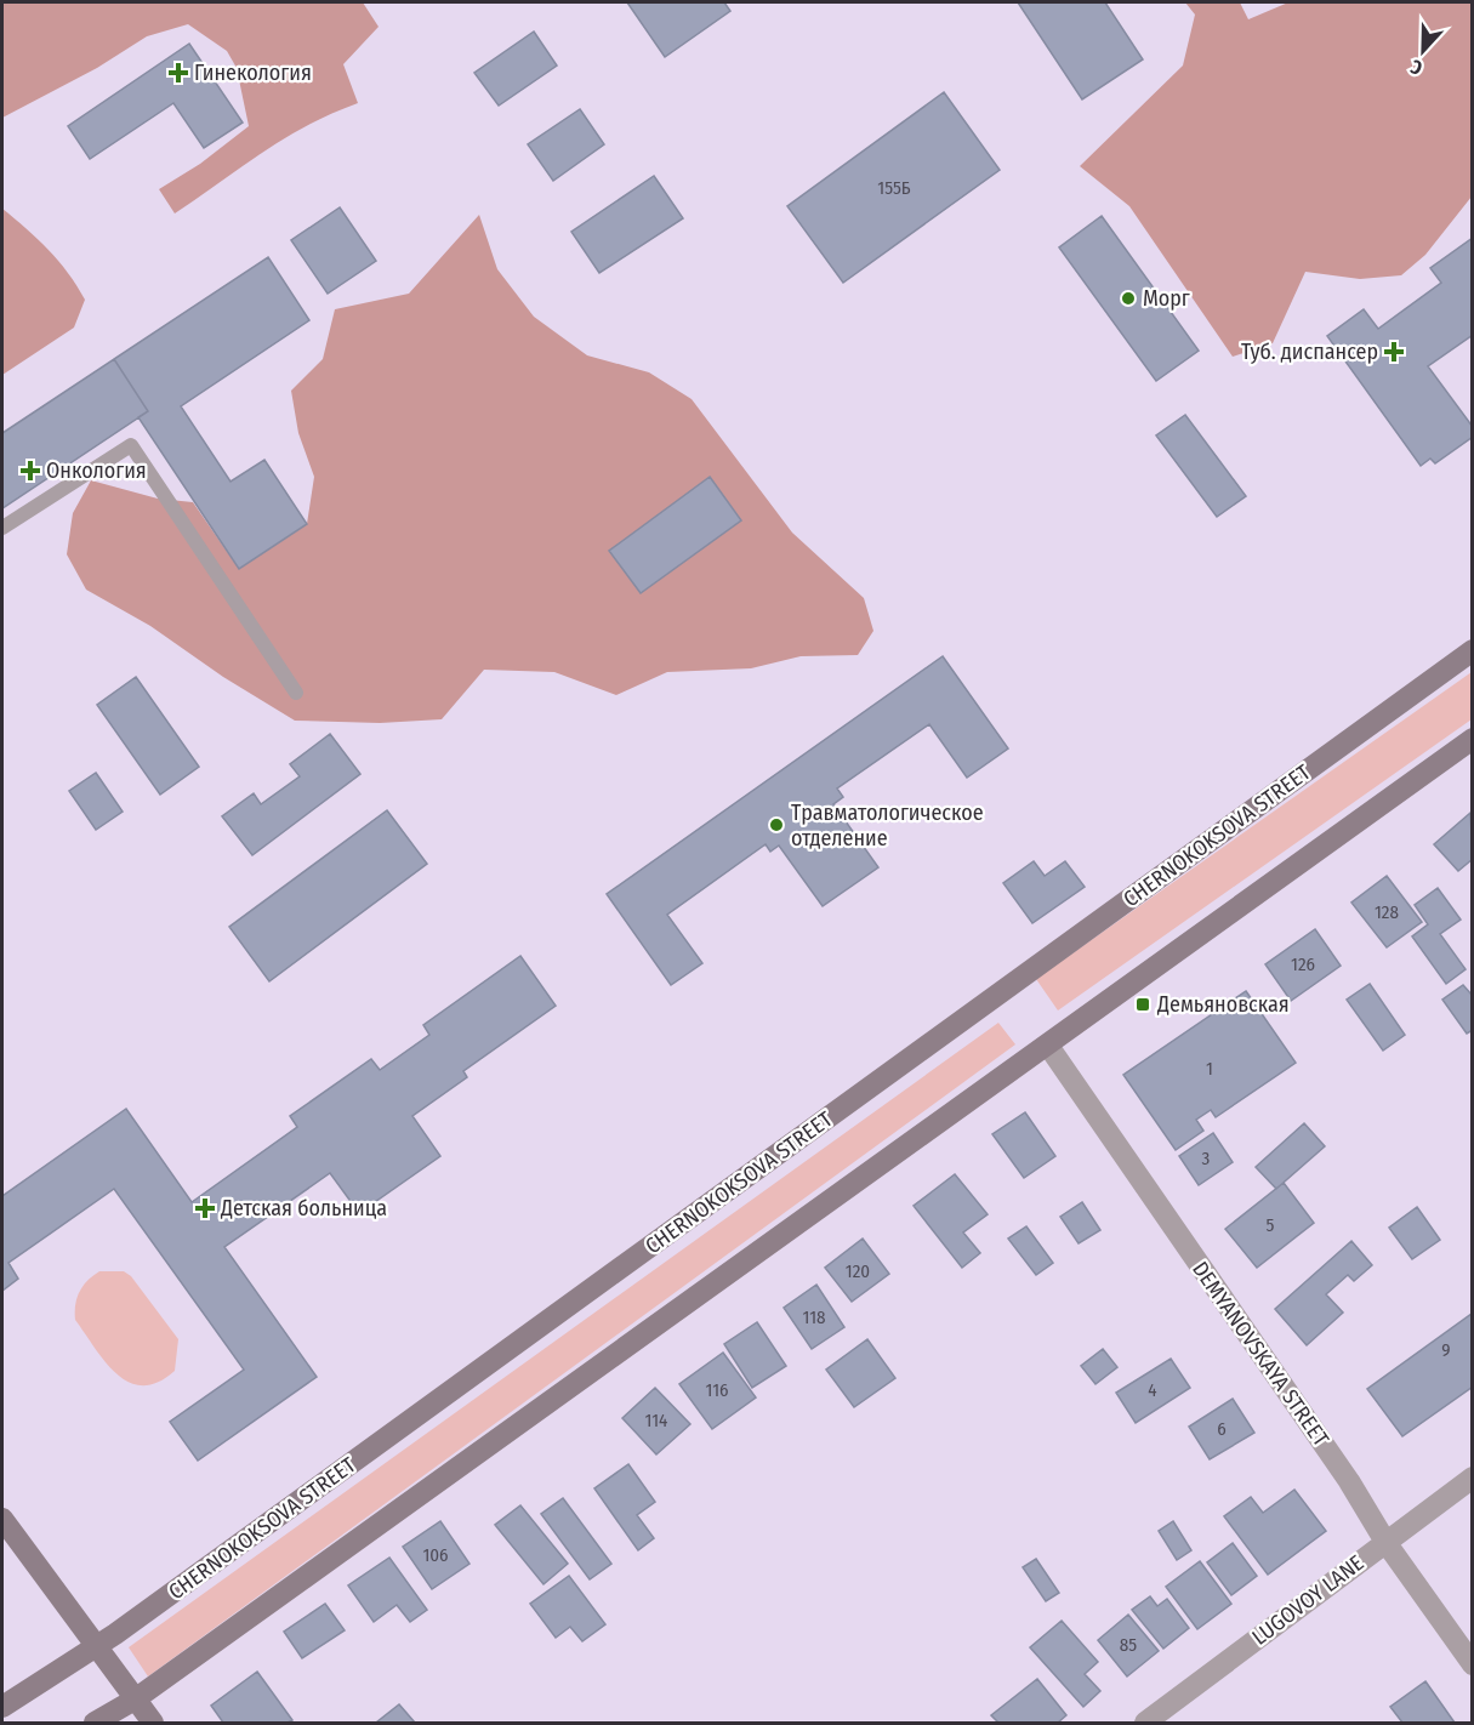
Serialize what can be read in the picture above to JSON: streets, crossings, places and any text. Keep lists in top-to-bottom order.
{
  "streets": {
    "street": ["CHERNOKOKSOVA STREET", "DEMYANOVSKAYA STREET", "LUGOVOY LANE"]
  },
  "crossings": [
    ["DEMYANOVSKAYA STREET", "LUGOVOY LANE"]
  ],
  "places": {
    "health": [
      "Гинекология",
      "Туб. диспансер",
      "Онкология",
      "Детская больница"
    ],
    "other": ["Морг", "Травматологическое отделение"],
    "transit": ["Демьяновская"]
  },
  "house_numbers": [
    "155Б",
    "128",
    "126",
    "1",
    "3",
    "5",
    "120",
    "118",
    "9",
    "116",
    "4",
    "114",
    "6",
    "106",
    "85"
  ],
  "north": "bottom"
}
